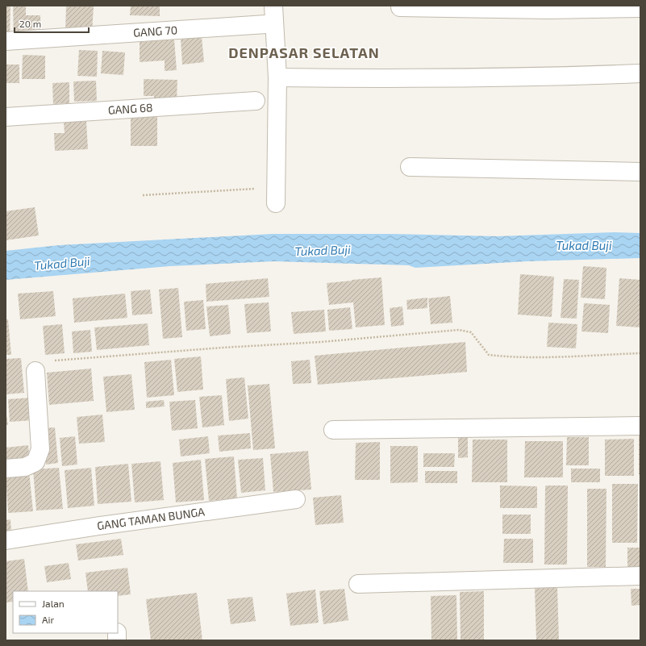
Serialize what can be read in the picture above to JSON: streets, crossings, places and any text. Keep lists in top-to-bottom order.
{
  "streets": {
    "street": ["GANG 70", "GANG 68", "GANG TAMAN BUNGA"]
  },
  "districts": ["DENPASAR SELATAN"],
  "water": ["Tukad Buji"],
  "legend": ["Jalan", "Air"],
  "scale_bar": "20 m"
}
